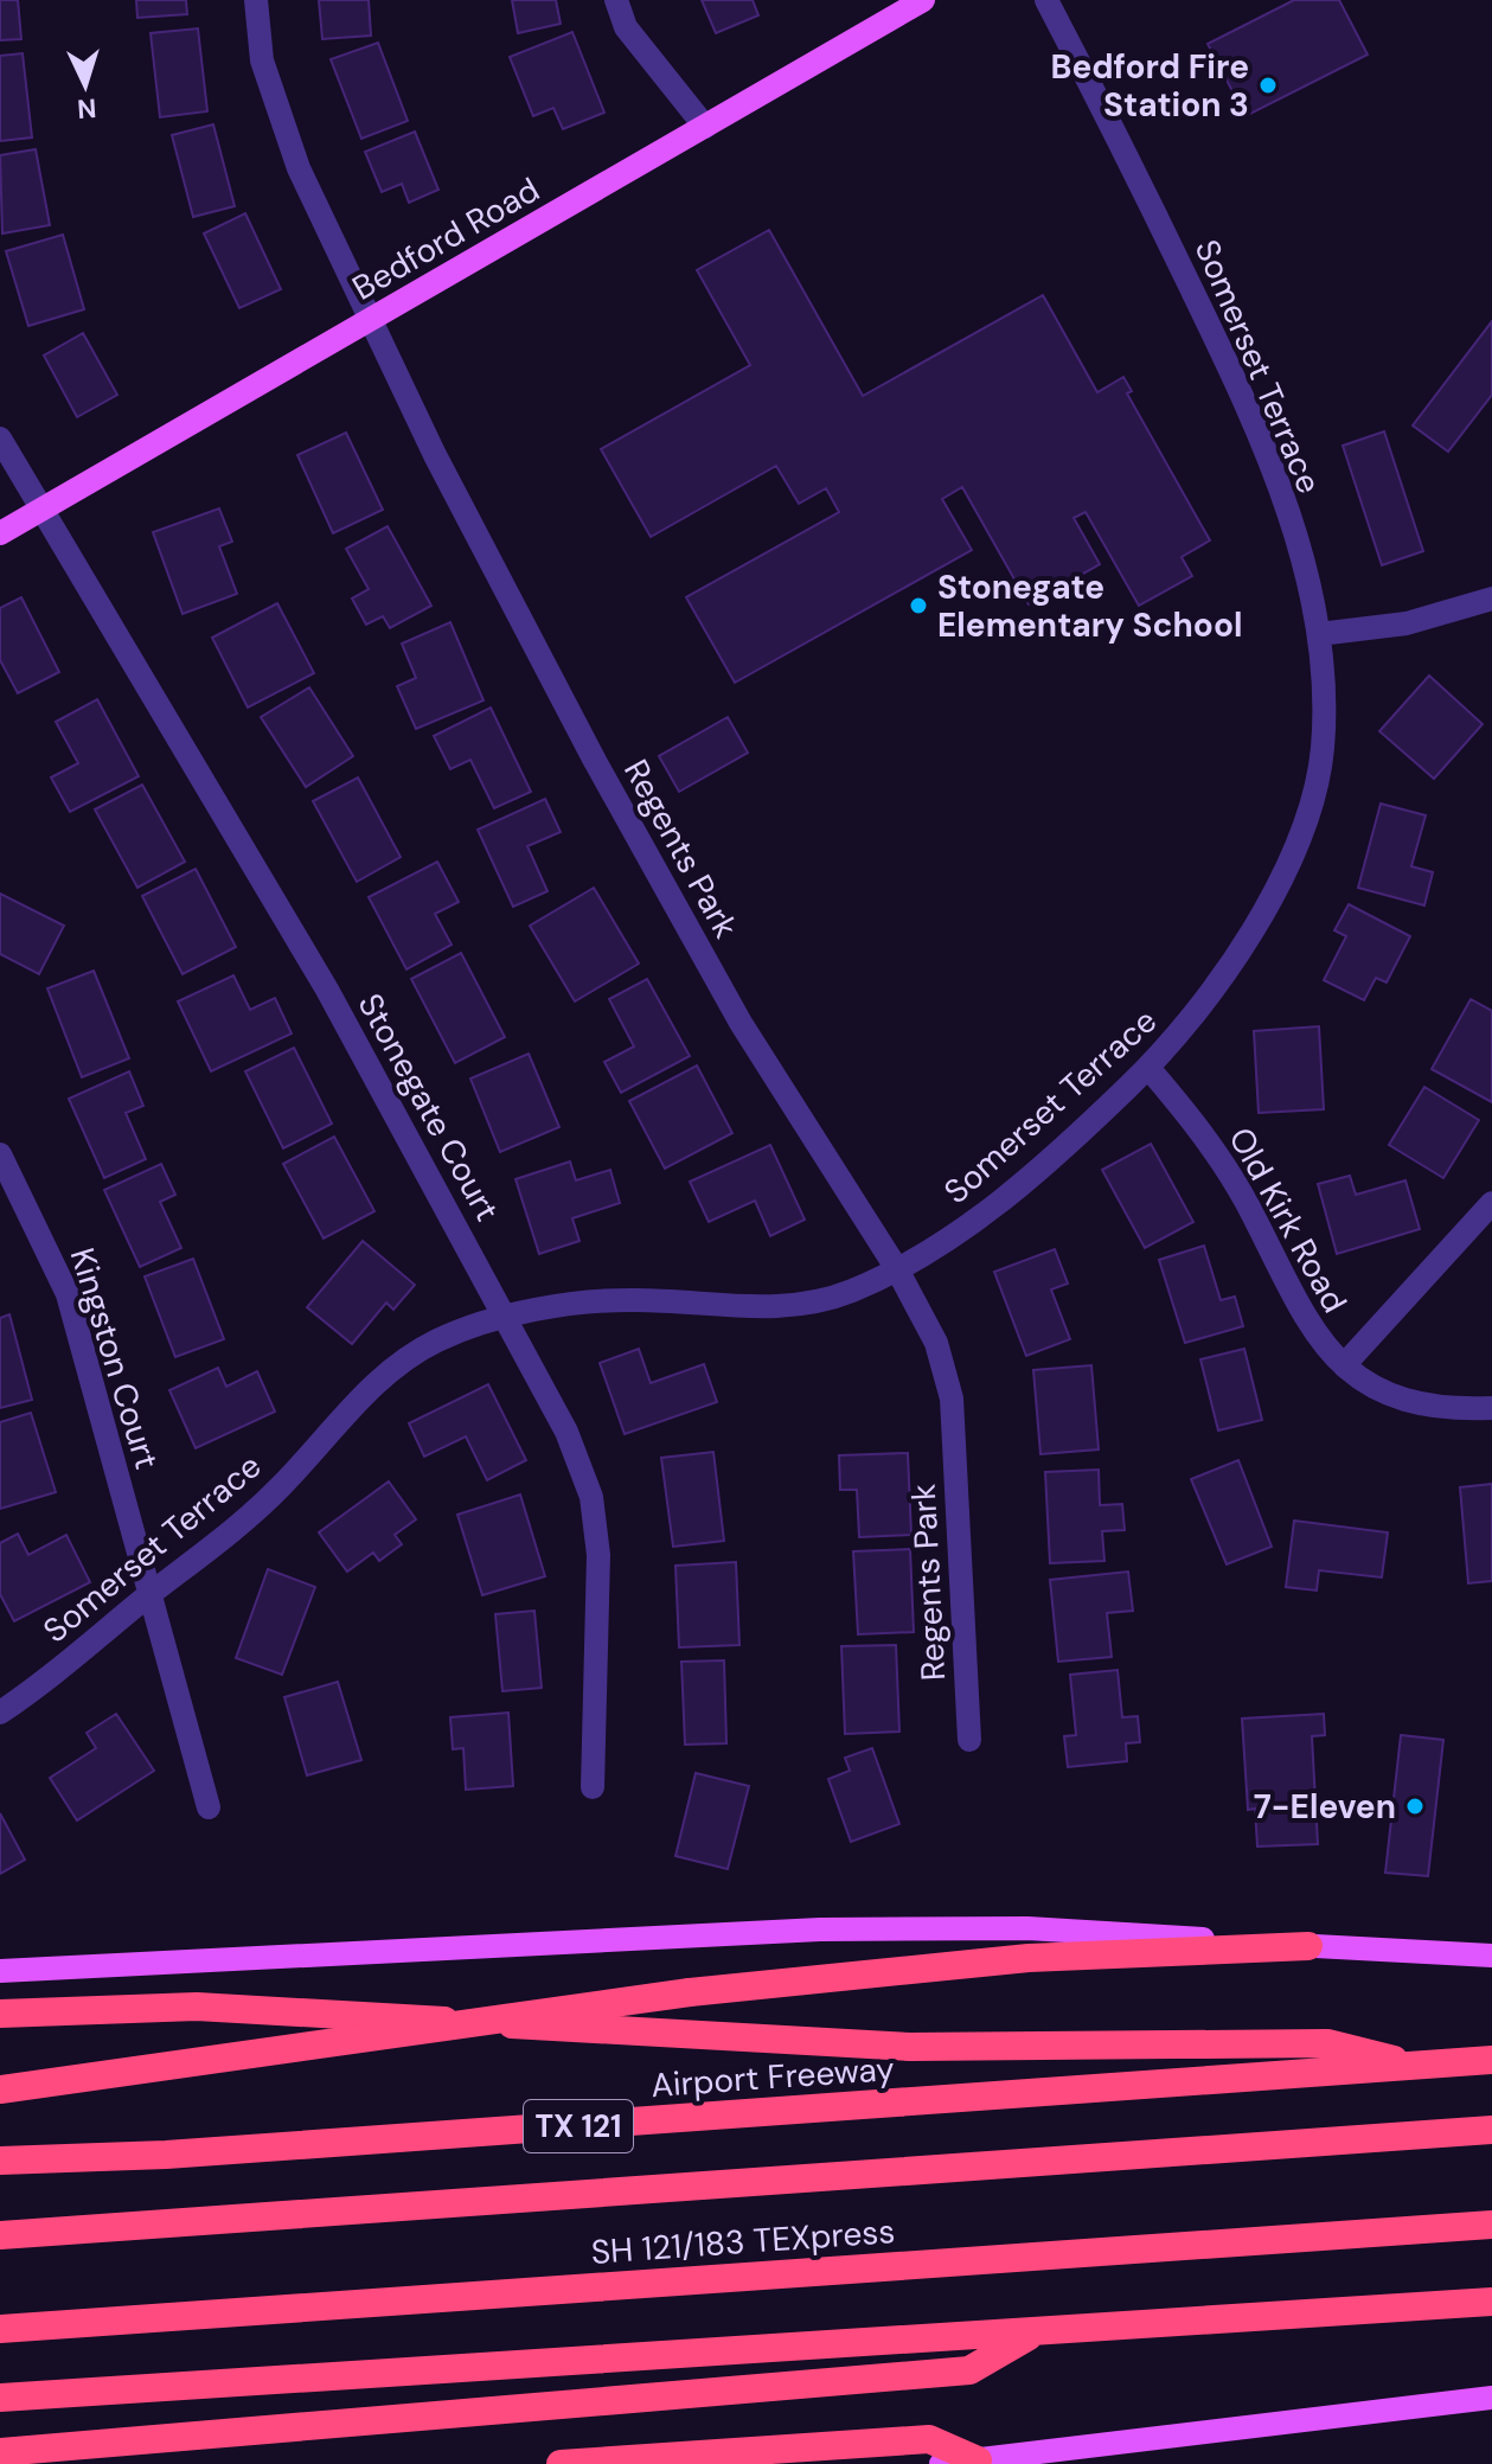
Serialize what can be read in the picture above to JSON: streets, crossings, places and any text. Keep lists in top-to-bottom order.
{
  "streets": {
    "highway": ["Airport Freeway", "TX 121", "SH 121/183 TEXpress"],
    "main road": ["Bedford Road"],
    "street": [
      "Somerset Terrace",
      "Regents Park",
      "Stonegate Court",
      "Old Kirk Road",
      "Kingston Court"
    ]
  },
  "crossings": [
    ["Bedford Road", "Regents Park"],
    ["Bedford Road", "Stonegate Court"],
    ["Somerset Terrace", "Regents Park"],
    ["Somerset Terrace", "Stonegate Court"],
    ["Somerset Terrace", "Old Kirk Road"],
    ["Somerset Terrace", "Kingston Court"]
  ],
  "places": ["Bedford Fire Station 3", "Stonegate Elementary School", "7-Eleven"],
  "north": "bottom"
}
